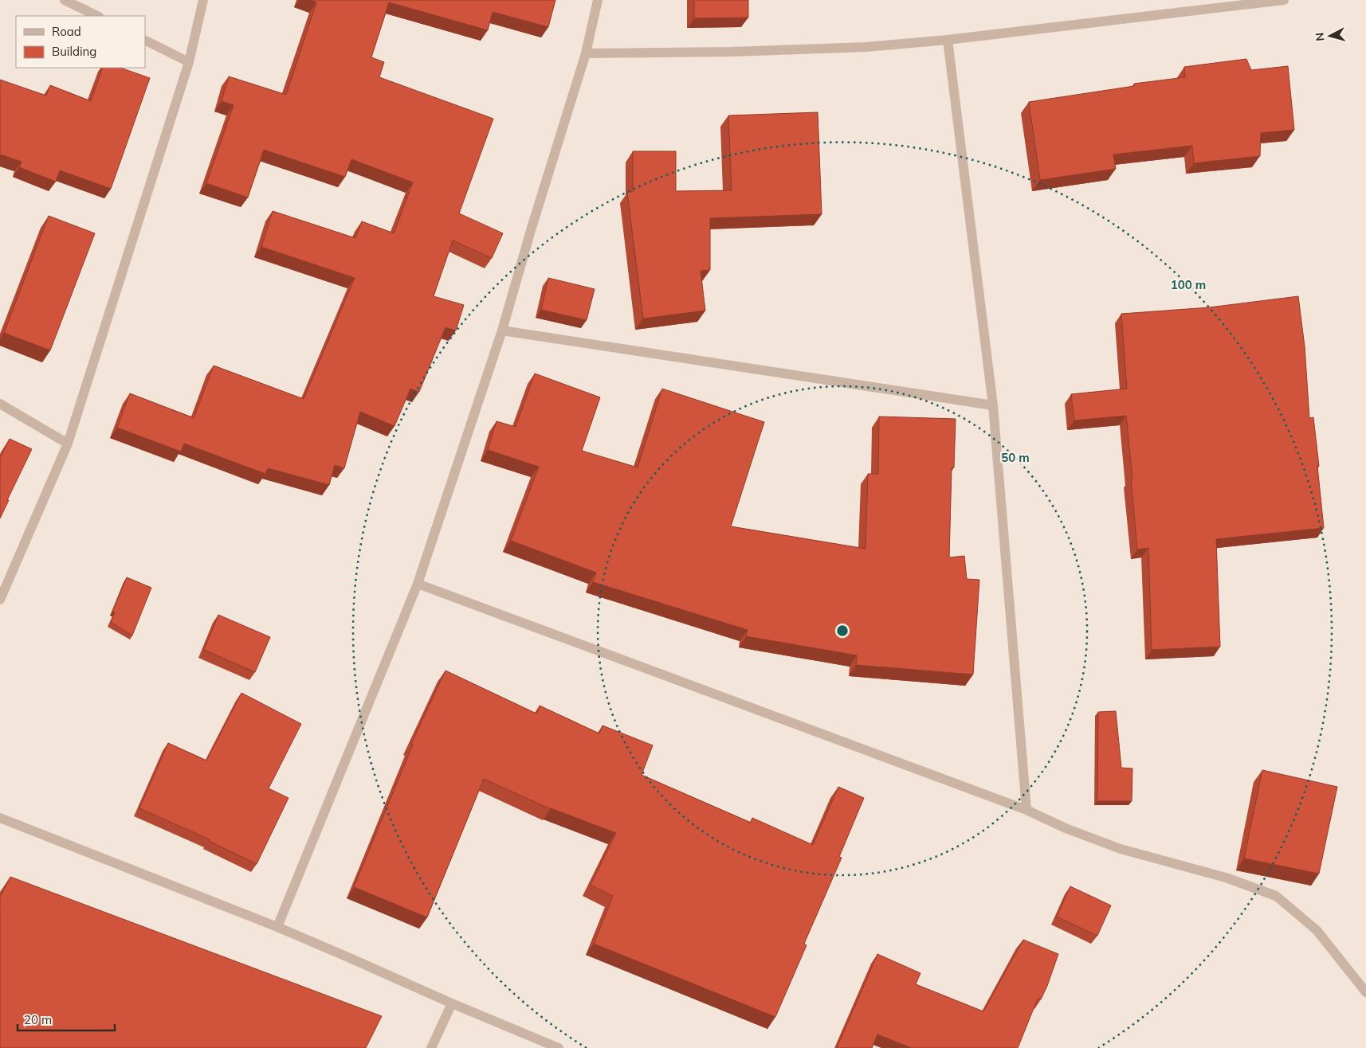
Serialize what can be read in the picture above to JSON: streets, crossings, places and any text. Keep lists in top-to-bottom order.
{
  "legend": ["Road", "Building"],
  "scale_bar": "20 m",
  "north": "left",
  "rings": ["100 m", "50 m"]
}
